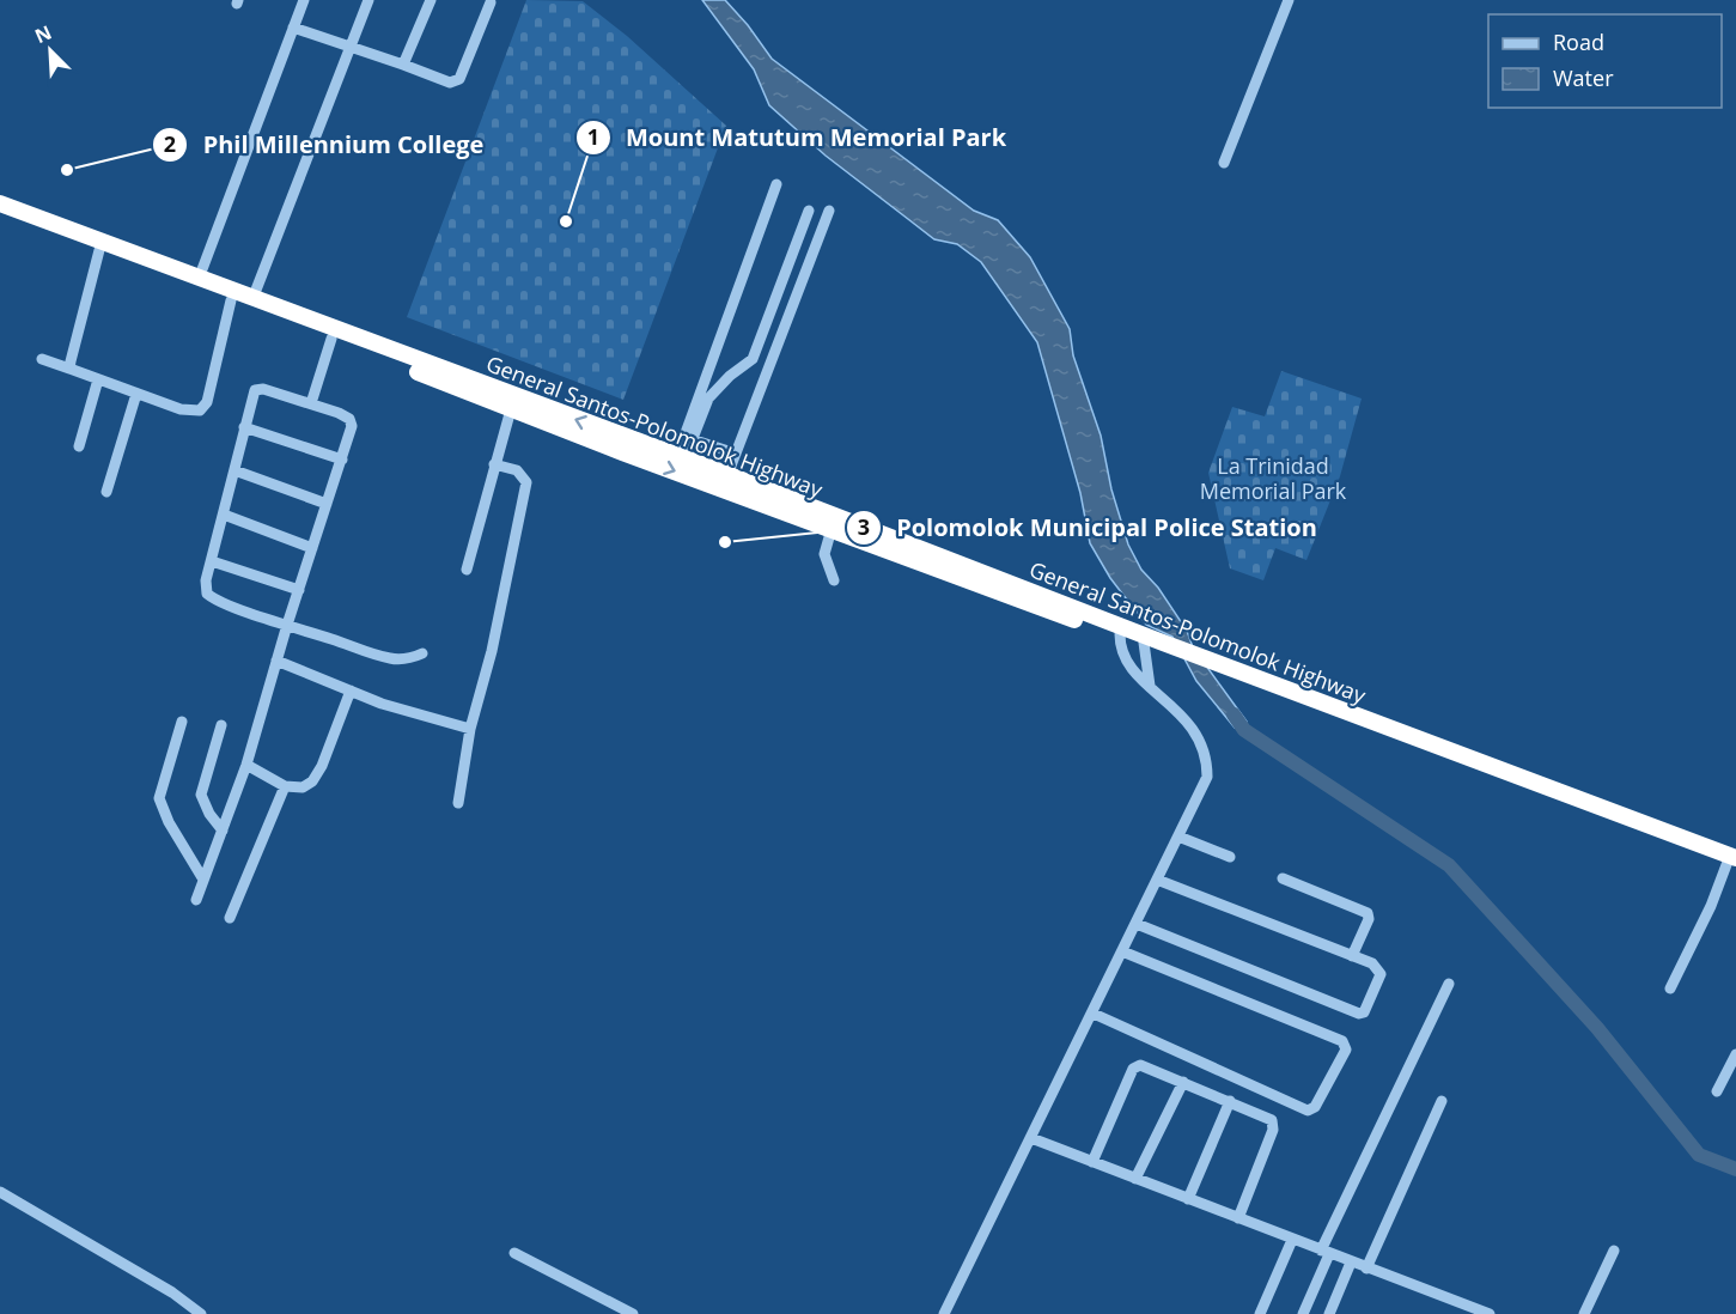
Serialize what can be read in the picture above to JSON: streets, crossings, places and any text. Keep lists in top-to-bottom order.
{
  "streets": {
    "highway": ["General Santos-Polomolok Highway"]
  },
  "parks": ["La Trinidad Memorial Park"],
  "places": ["Phil Millennium College", "Mount Matutum Memorial Park", "Polomolok Municipal Police Station"],
  "legend": ["Road", "Water"],
  "north": "top left"
}
